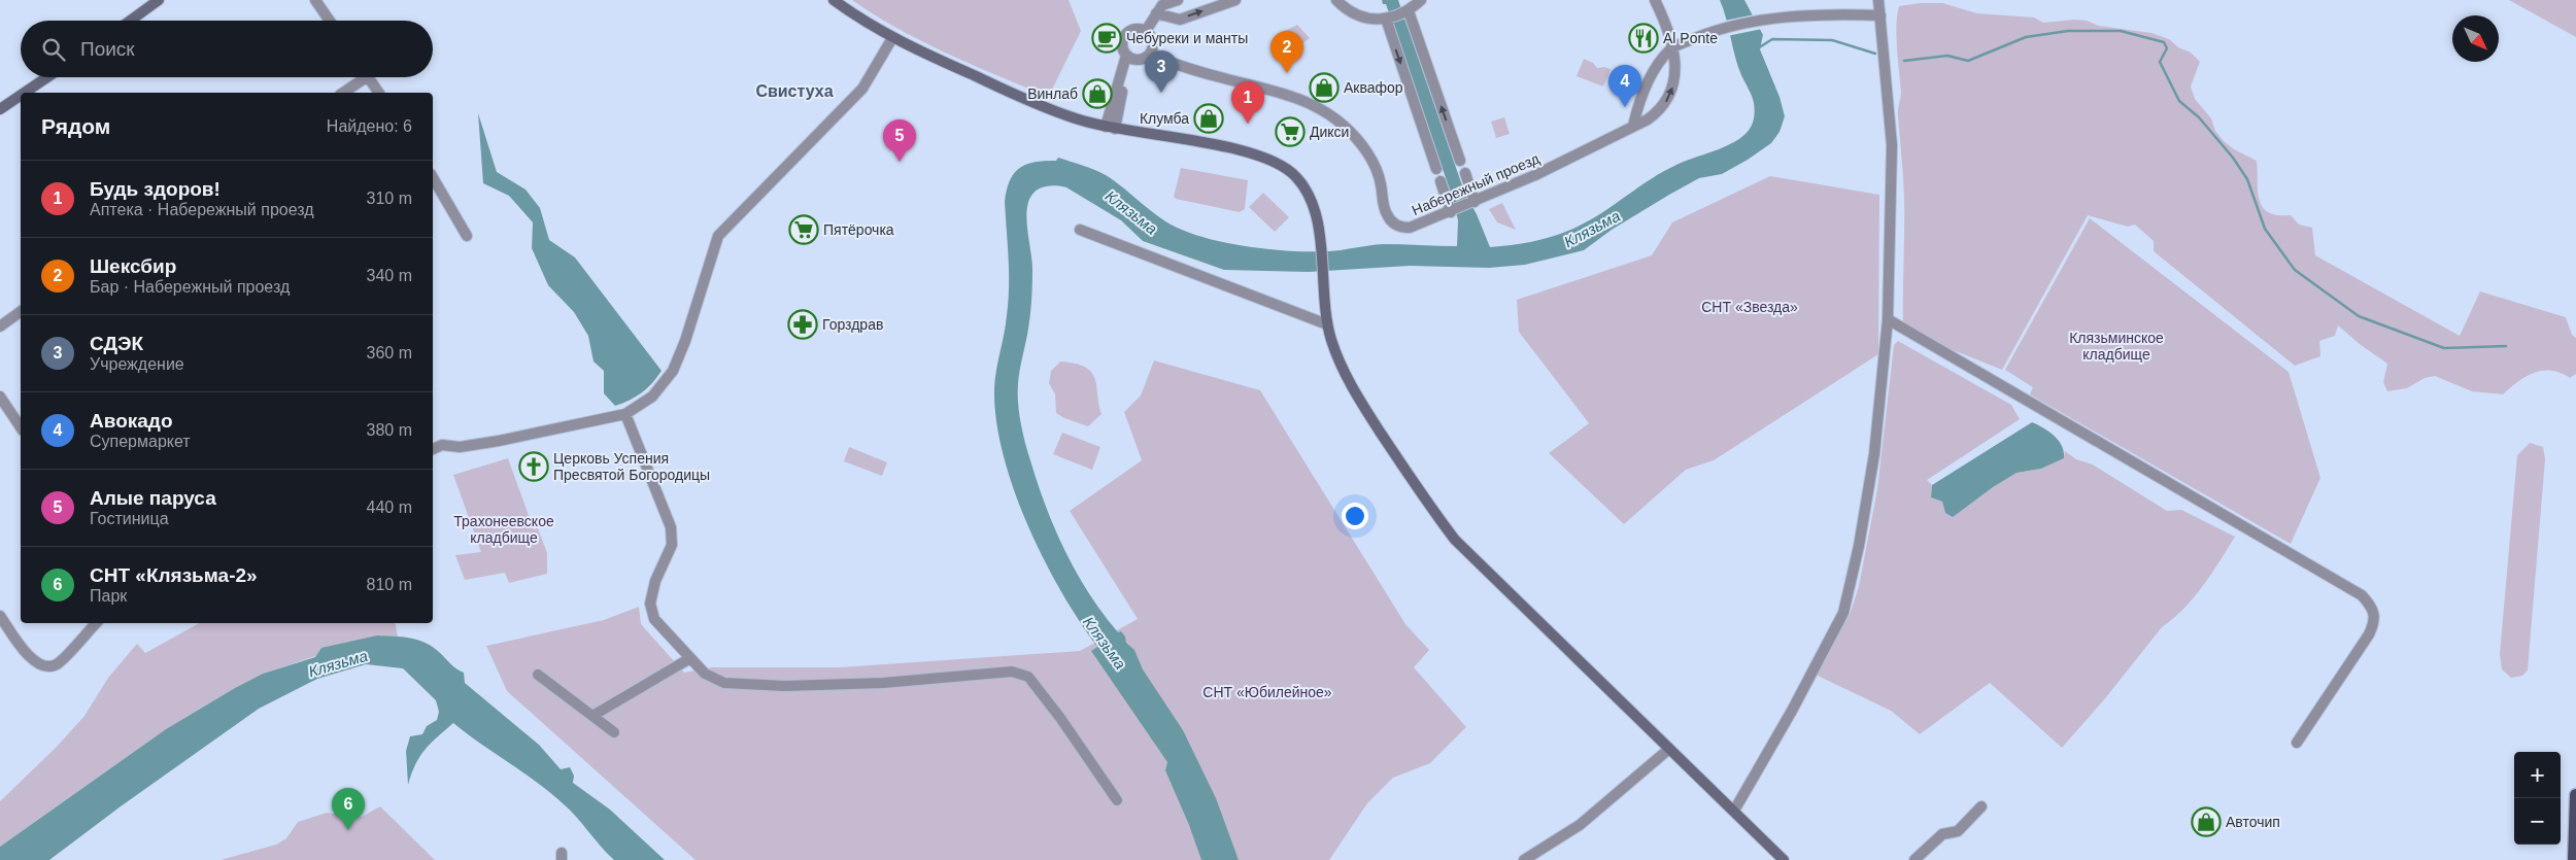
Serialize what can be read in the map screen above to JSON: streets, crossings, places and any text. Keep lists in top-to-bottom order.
{
  "streets": {
    "street": ["Набережный проезд"]
  },
  "districts": ["Свистуха"],
  "water": ["Клязьма"],
  "parks": [
    "СНТ «Звезда»",
    "Клязьминское кладбище",
    "Трахонеевское кладбище",
    "СНТ «Юбилейное»"
  ],
  "places": {
    "cafe": ["Чебуреки и манты"],
    "restaurant": ["Al Ponte"],
    "shop": [
      "Аквафор",
      "Винлаб",
      "Клумба",
      "Авточип"
    ],
    "supermarket": ["Дикси", "Пятёрочка"],
    "pharmacy": ["Горздрав"],
    "church": ["Церковь Успения Пресвятой Богородицы"]
  },
  "north": "bottom right",
  "page": {
    "search": "Поиск",
    "pins": [
      "2",
      "3",
      "4",
      "1",
      "5",
      "6"
    ],
    "heading": ["Рядом", "Найдено: 6"],
    "list": [
      {
        "mark": "1",
        "name": "Будь здоров!",
        "note": "Аптека · Набережный проезд",
        "value": "310 m"
      },
      {
        "mark": "2",
        "name": "Шексбир",
        "note": "Бар · Набережный проезд",
        "value": "340 m"
      },
      {
        "mark": "3",
        "name": "СДЭК",
        "note": "Учреждение",
        "value": "360 m"
      },
      {
        "mark": "4",
        "name": "Авокадо",
        "note": "Супермаркет",
        "value": "380 m"
      },
      {
        "mark": "5",
        "name": "Алые паруса",
        "note": "Гостиница",
        "value": "440 m"
      },
      {
        "mark": "6",
        "name": "СНТ «Клязьма-2»",
        "note": "Парк",
        "value": "810 m"
      }
    ],
    "map_buttons": ["+", "−"]
  }
}
